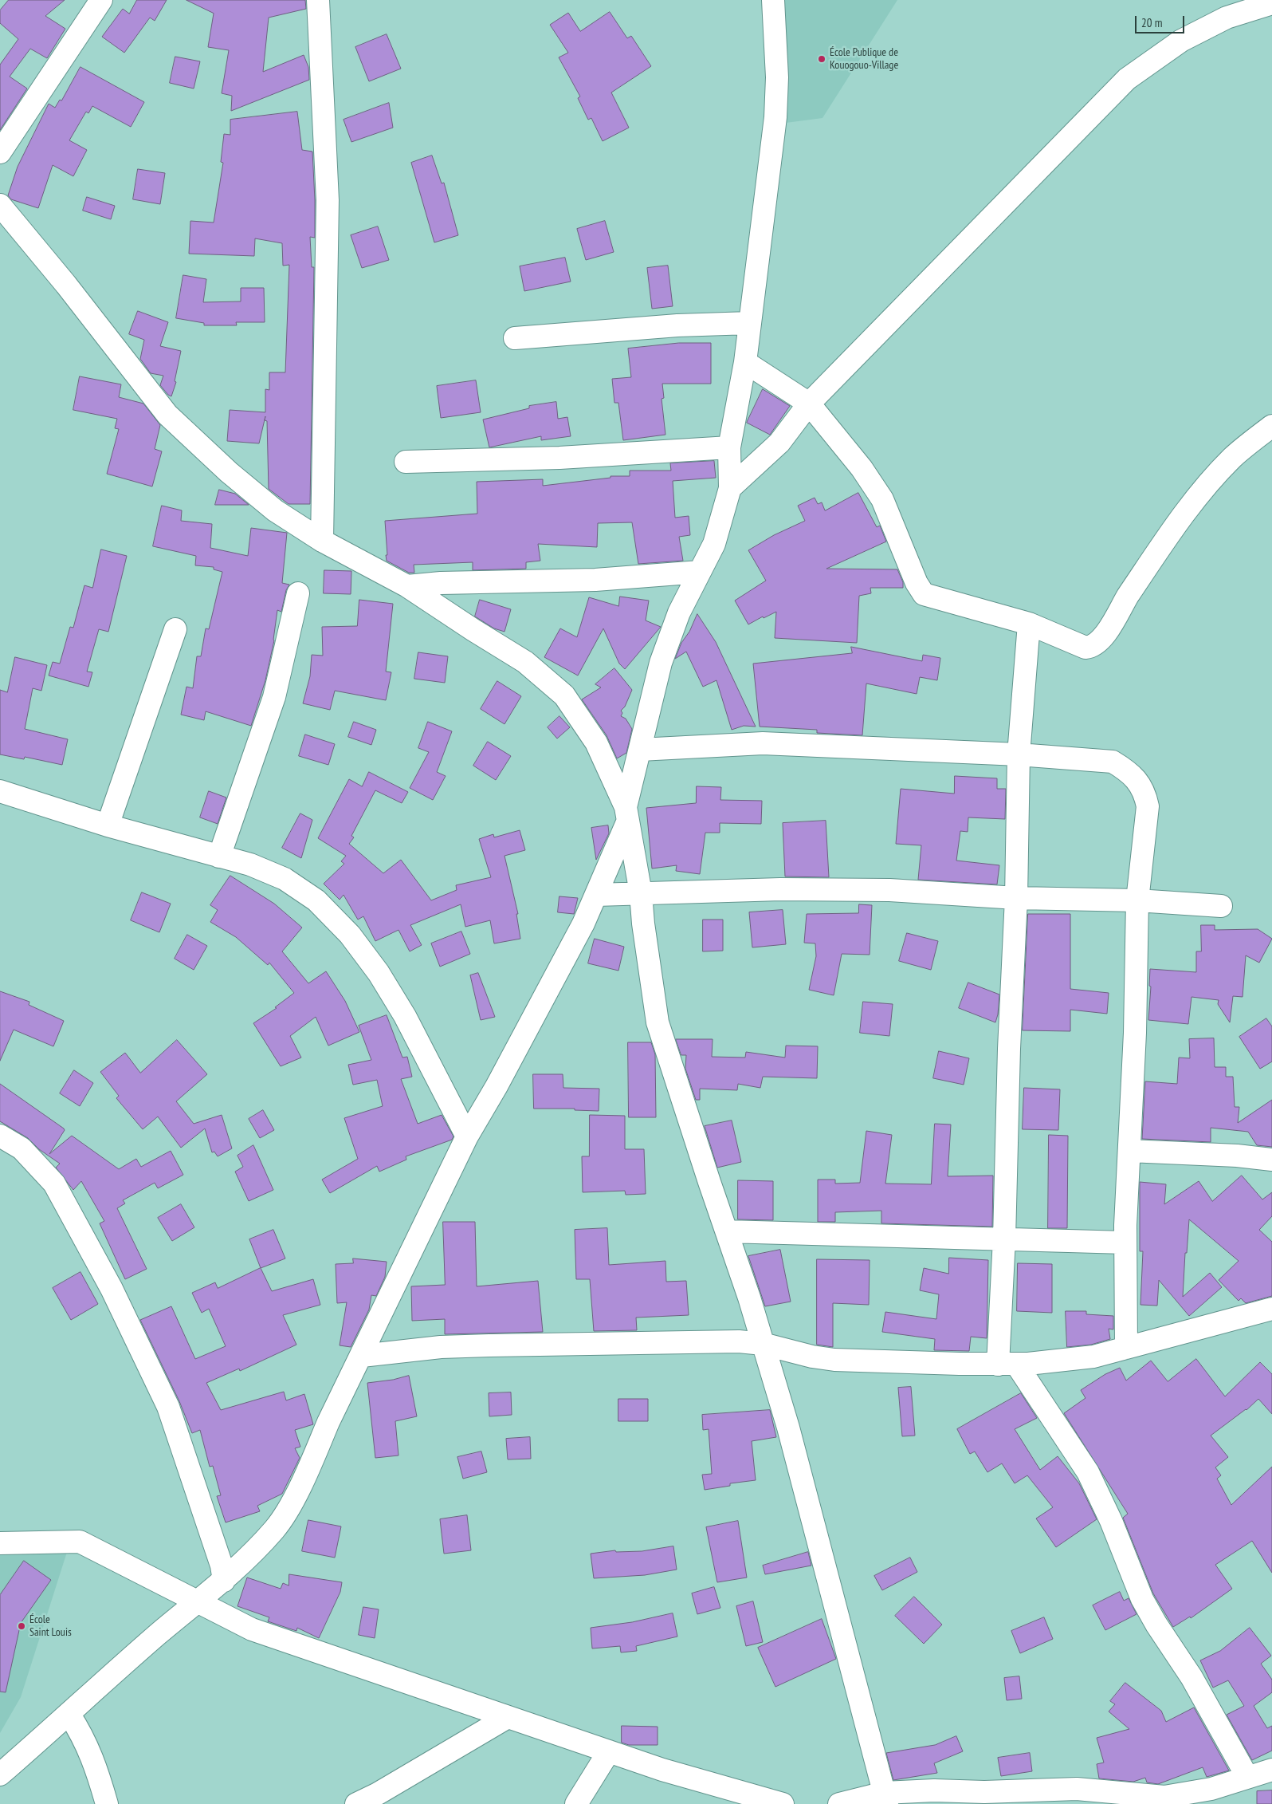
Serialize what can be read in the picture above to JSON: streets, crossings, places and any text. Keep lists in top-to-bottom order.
{
  "places": ["École Publique de Kouogouo-Village", "École Saint Louis"],
  "scale_bar": "20 m"
}
